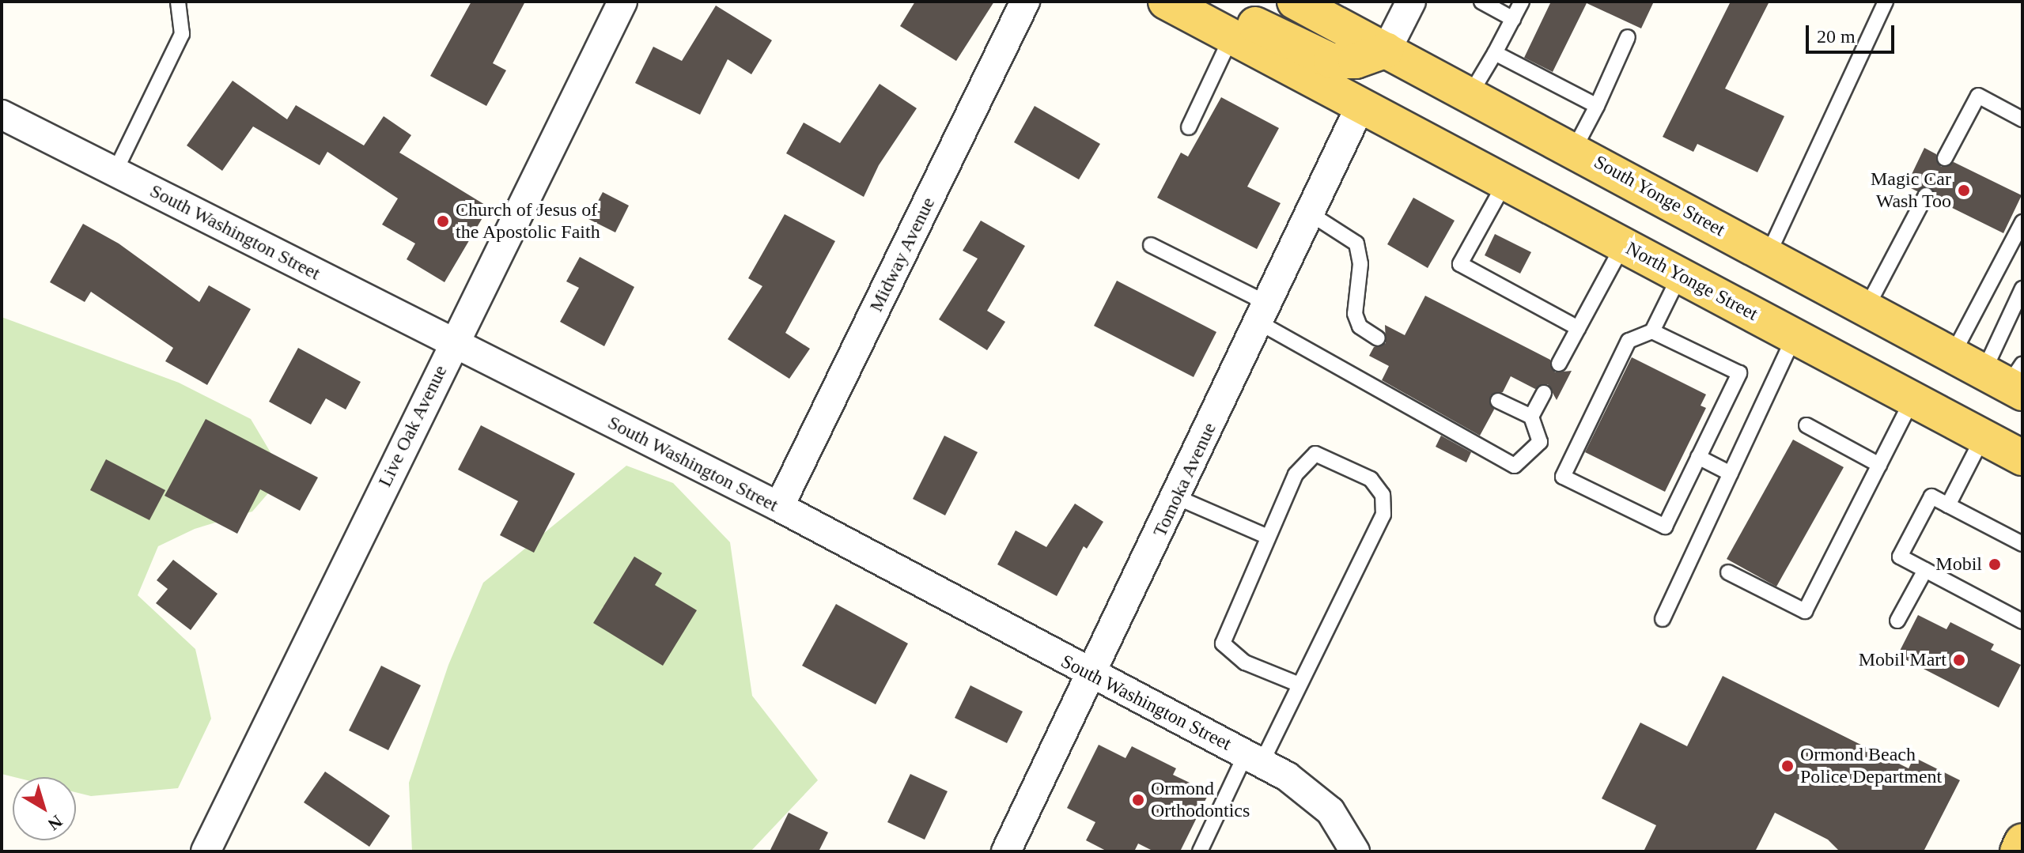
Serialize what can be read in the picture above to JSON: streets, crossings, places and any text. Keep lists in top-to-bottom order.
{
  "streets": {
    "main road": ["South Yonge Street", "North Yonge Street"],
    "street": [
      "South Washington Street",
      "Midway Avenue",
      "Live Oak Avenue",
      "Tomoka Avenue"
    ]
  },
  "crossings": [
    ["South Washington Street", "Midway Avenue"],
    ["South Washington Street", "Live Oak Avenue"],
    ["South Washington Street", "Tomoka Avenue"],
    ["North Yonge Street", "Tomoka Avenue"]
  ],
  "places": [
    "Magic Car Wash Too",
    "Church of Jesus of the Apostolic Faith",
    "Mobil",
    "Mobil Mart",
    "Ormond Beach Police Department",
    "Ormond Orthodontics"
  ],
  "scale_bar": "20 m",
  "north": "bottom right"
}
